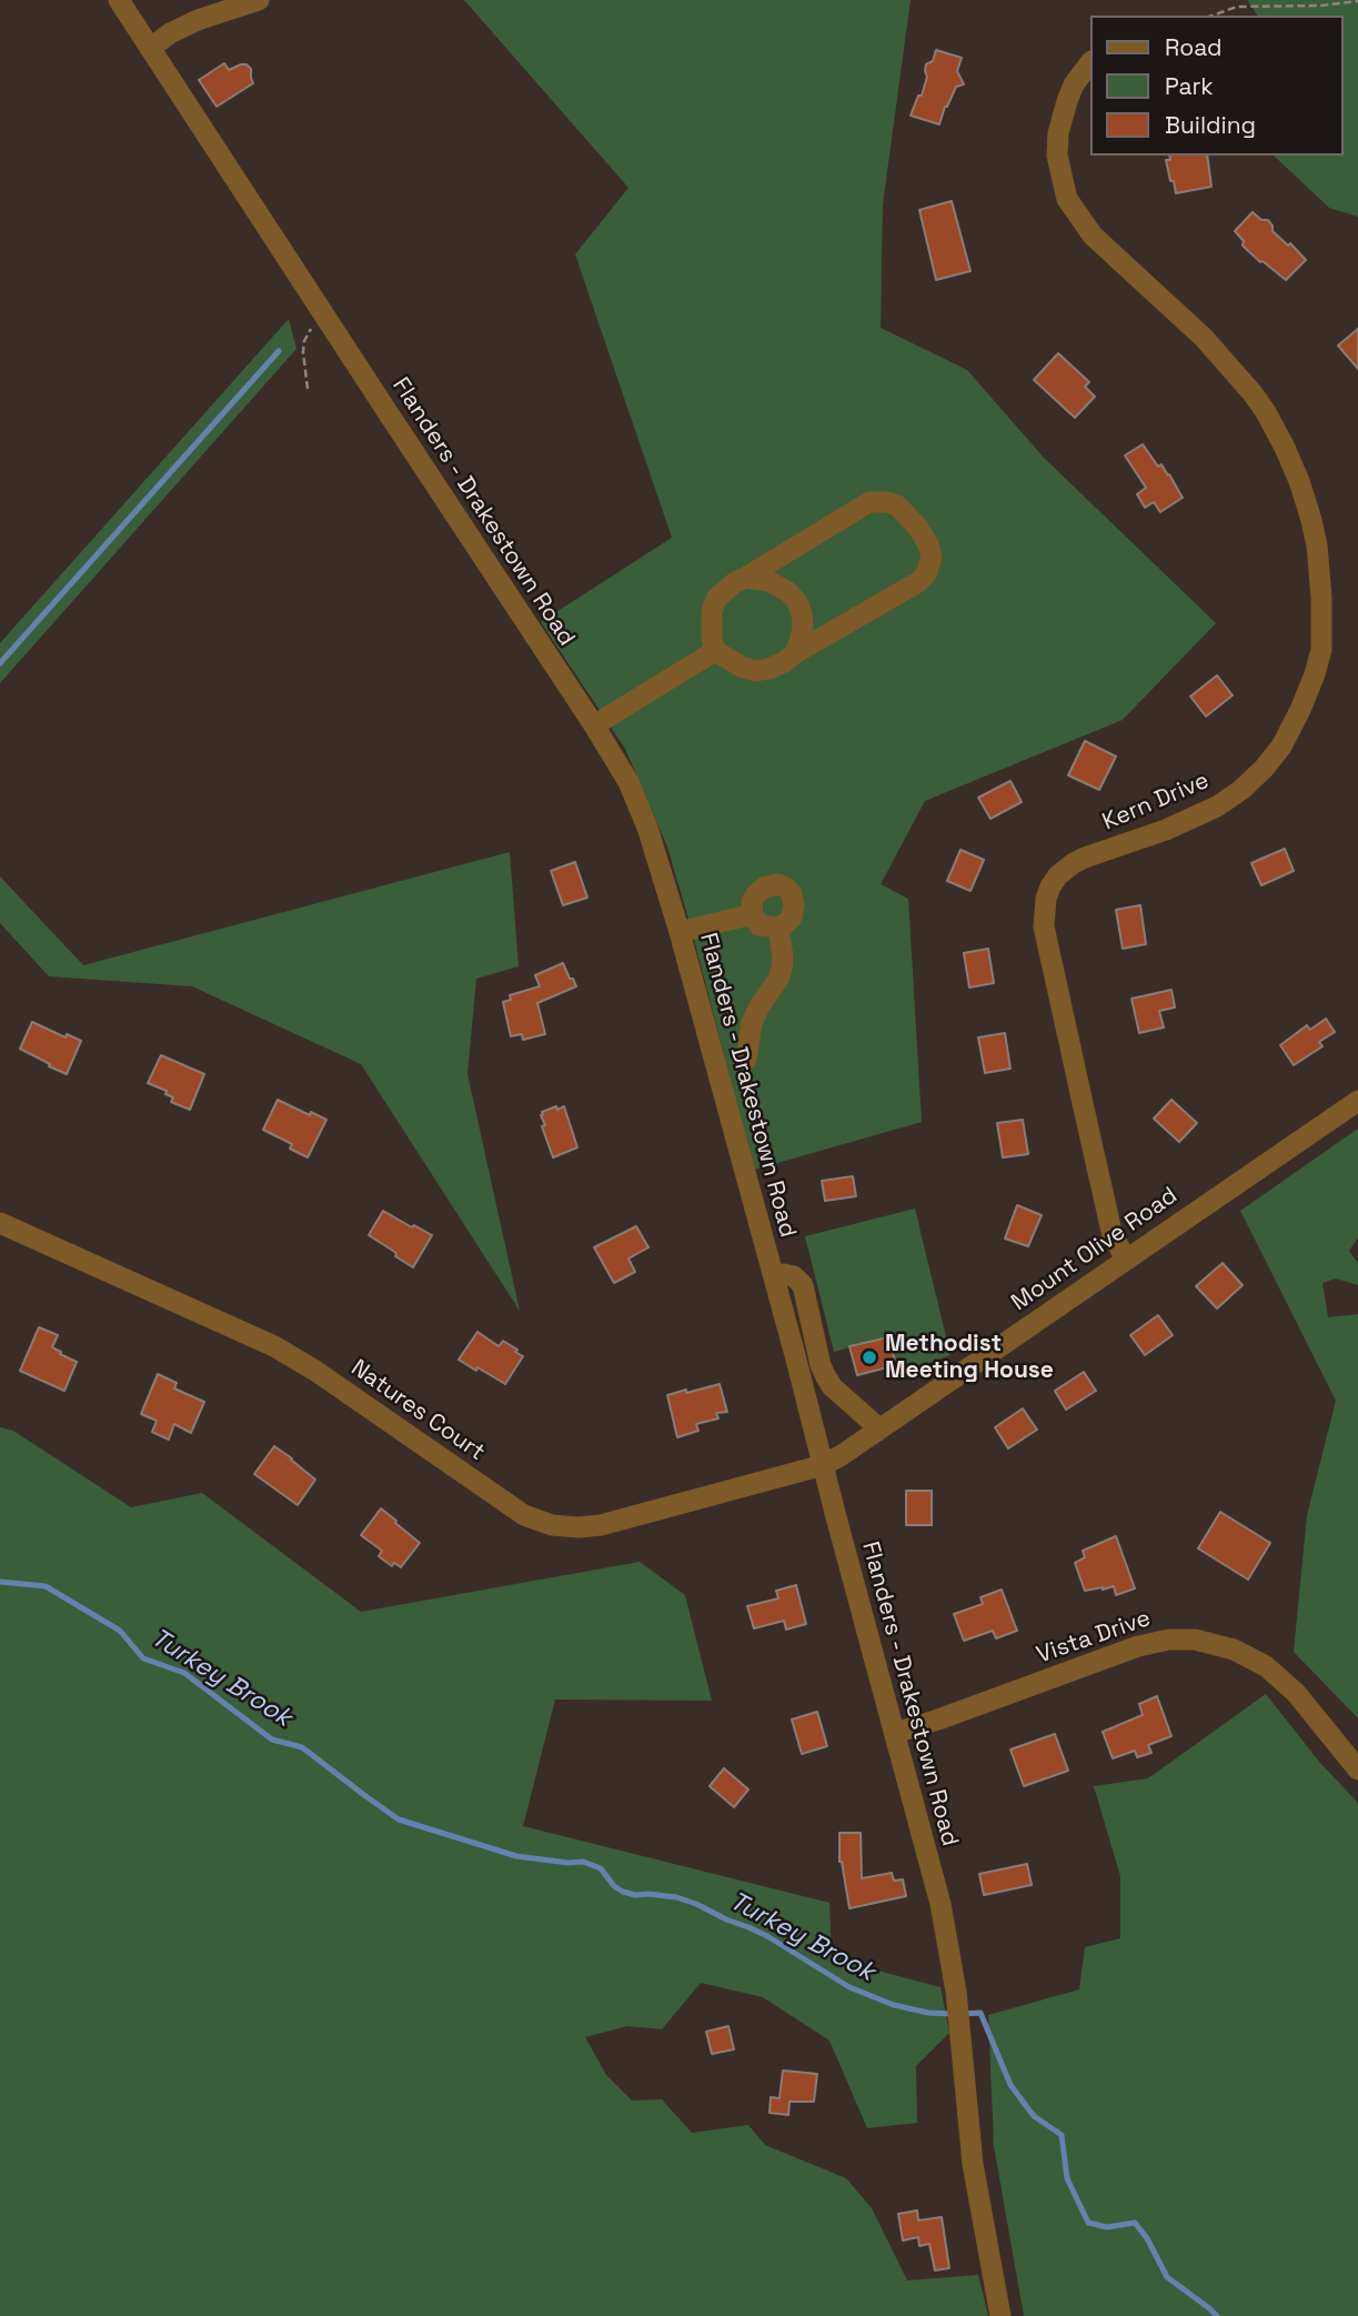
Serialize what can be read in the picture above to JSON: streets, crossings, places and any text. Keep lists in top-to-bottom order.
{
  "streets": {
    "street": [
      "Flanders - Drakestown Road",
      "Kern Drive",
      "Mount Olive Road",
      "Natures Court",
      "Vista Drive"
    ]
  },
  "crossings": [
    ["Flanders - Drakestown Road", "Mount Olive Road"],
    ["Flanders - Drakestown Road", "Natures Court"],
    ["Flanders - Drakestown Road", "Vista Drive"],
    ["Kern Drive", "Mount Olive Road"],
    ["Mount Olive Road", "Natures Court"]
  ],
  "water": ["Turkey Brook"],
  "places": ["Methodist Meeting House"],
  "legend": ["Road", "Park", "Building"]
}
